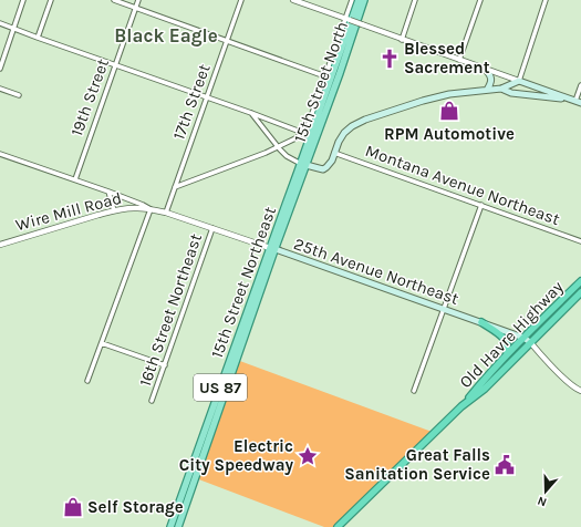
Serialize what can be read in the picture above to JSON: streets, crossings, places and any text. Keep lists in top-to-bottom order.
{
  "streets": {
    "highway": ["Old Havre Highway"],
    "main road": [
      "15th Street North",
      "25th Avenue Northeast",
      "15th Street Northeast",
      "US 87"
    ],
    "street": [
      "19th Street",
      "17th Street",
      "Montana Avenue Northeast",
      "Wire Mill Road",
      "16th Street Northeast"
    ]
  },
  "crossings": [
    ["15th Street North", "15th Street Northeast"],
    ["17th Street", "25th Avenue Northeast"],
    ["Wire Mill Road", "25th Avenue Northeast"],
    ["25th Avenue Northeast", "15th Street Northeast"],
    ["25th Avenue Northeast", "16th Street Northeast"],
    ["25th Avenue Northeast", "Old Havre Highway"]
  ],
  "districts": ["Black Eagle"],
  "places": {
    "church": ["Blessed Sacrement"],
    "shop": ["RPM Automotive", "Self Storage"],
    "place": ["Electric City Speedway"],
    "public building": ["Great Falls Sanitation Service"]
  },
  "north": "bottom"
}
